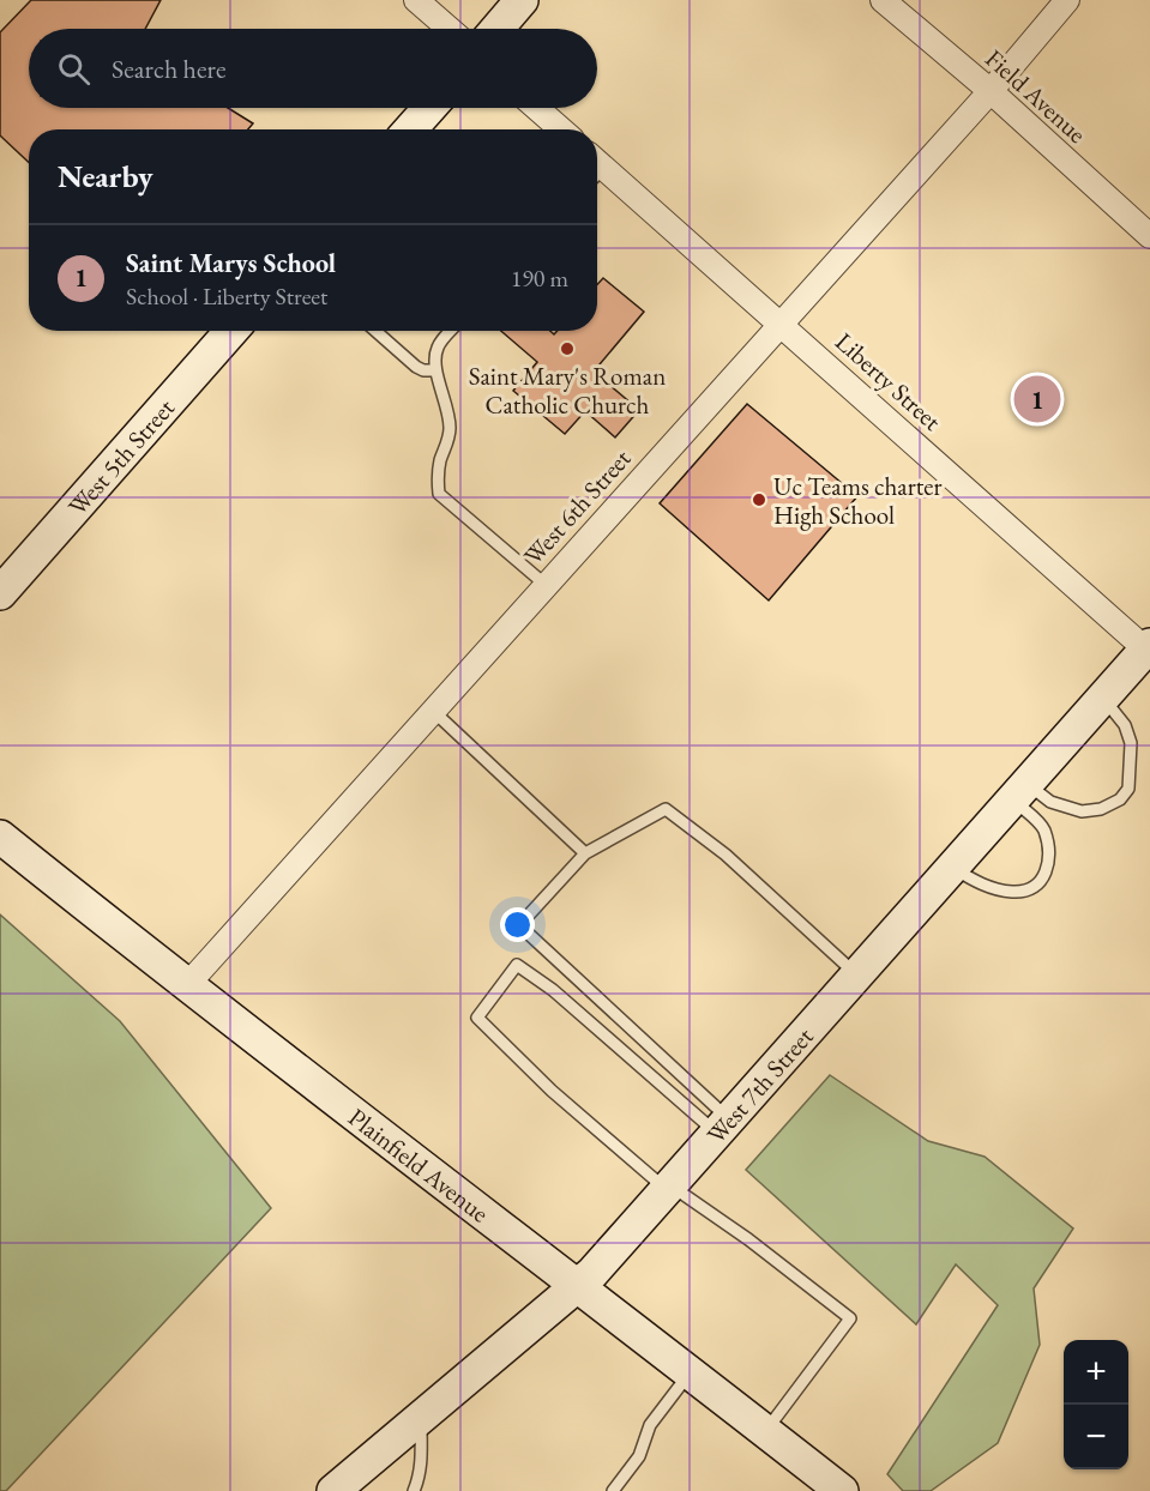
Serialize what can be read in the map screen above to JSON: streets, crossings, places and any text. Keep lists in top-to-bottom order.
{
  "streets": {
    "street": [
      "Field Avenue",
      "Liberty Street",
      "West 5th Street",
      "West 6th Street",
      "West 7th Street",
      "Plainfield Avenue"
    ]
  },
  "crossings": [
    ["Field Avenue", "West 6th Street"],
    ["Liberty Street", "West 6th Street"],
    ["Liberty Street", "West 7th Street"],
    ["West 6th Street", "Plainfield Avenue"],
    ["West 7th Street", "Plainfield Avenue"]
  ],
  "places": ["Saint Mary's Roman Catholic Church", "Uc Teams charter High School"],
  "page": {
    "search": "Search here",
    "heading": "Nearby",
    "list": [
      {
        "mark": "1",
        "name": "Saint Marys School",
        "note": "School · Liberty Street",
        "value": "190 m"
      }
    ],
    "pins": "1",
    "map_buttons": ["+", "−"]
  }
}
